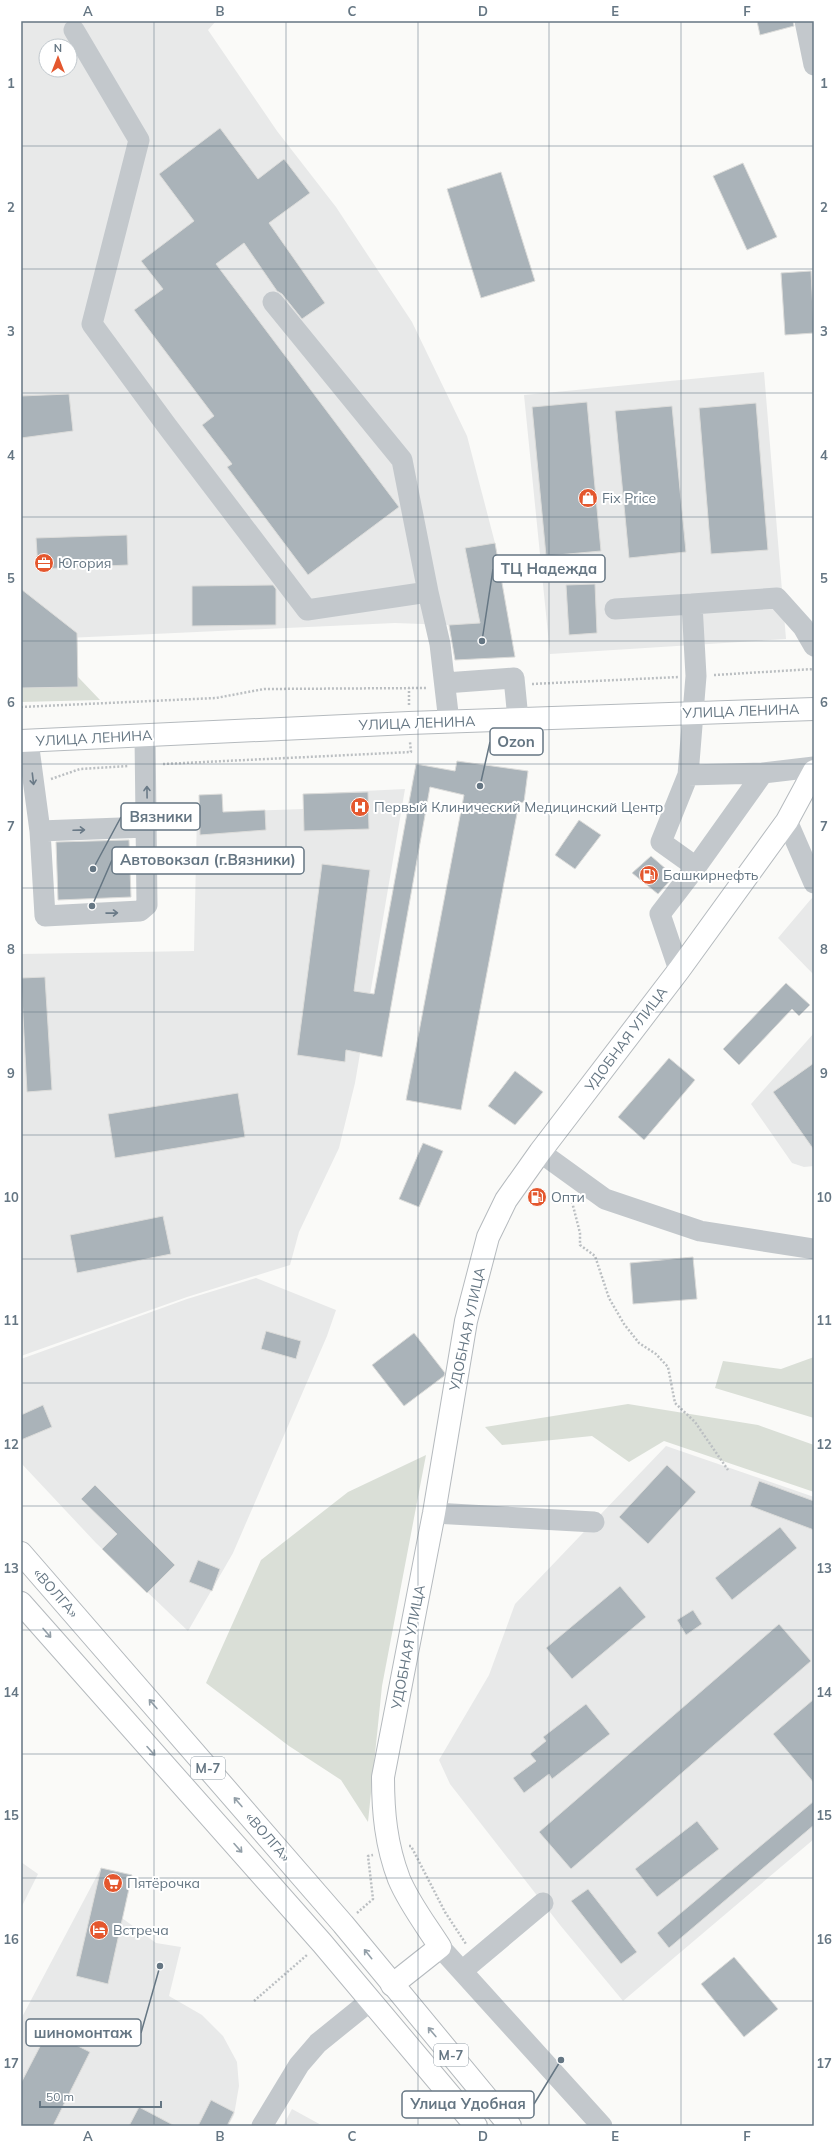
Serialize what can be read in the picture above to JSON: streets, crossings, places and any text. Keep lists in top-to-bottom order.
{
  "streets": {
    "main road": [
      "УЛИЦА ЛЕНИНА",
      "УДОБНАЯ УЛИЦА",
      "«ВОЛГА»",
      "М-7"
    ]
  },
  "places": {
    "shop": ["Fix Price"],
    "office": ["Югория"],
    "other": [
      "ТЦ Надежда",
      "Ozon",
      "Вязники",
      "Автовокзал (г.Вязники)",
      "шиномонтаж",
      "Улица Удобная"
    ],
    "hospital": ["Первый Клинический Медицинский Центр"],
    "fuel station": ["Башкирнефть", "Опти"],
    "supermarket": ["Пятёрочка"],
    "hotel": ["Встреча"]
  },
  "scale_bar": "50 m",
  "north": "top",
  "grid": {
    "columns": [
      "A",
      "B",
      "C",
      "D",
      "E",
      "F"
    ],
    "rows": [
      "1",
      "2",
      "3",
      "4",
      "5",
      "6",
      "7",
      "8",
      "9",
      "10",
      "11",
      "12",
      "13",
      "14",
      "15",
      "16",
      "17"
    ]
  }
}
